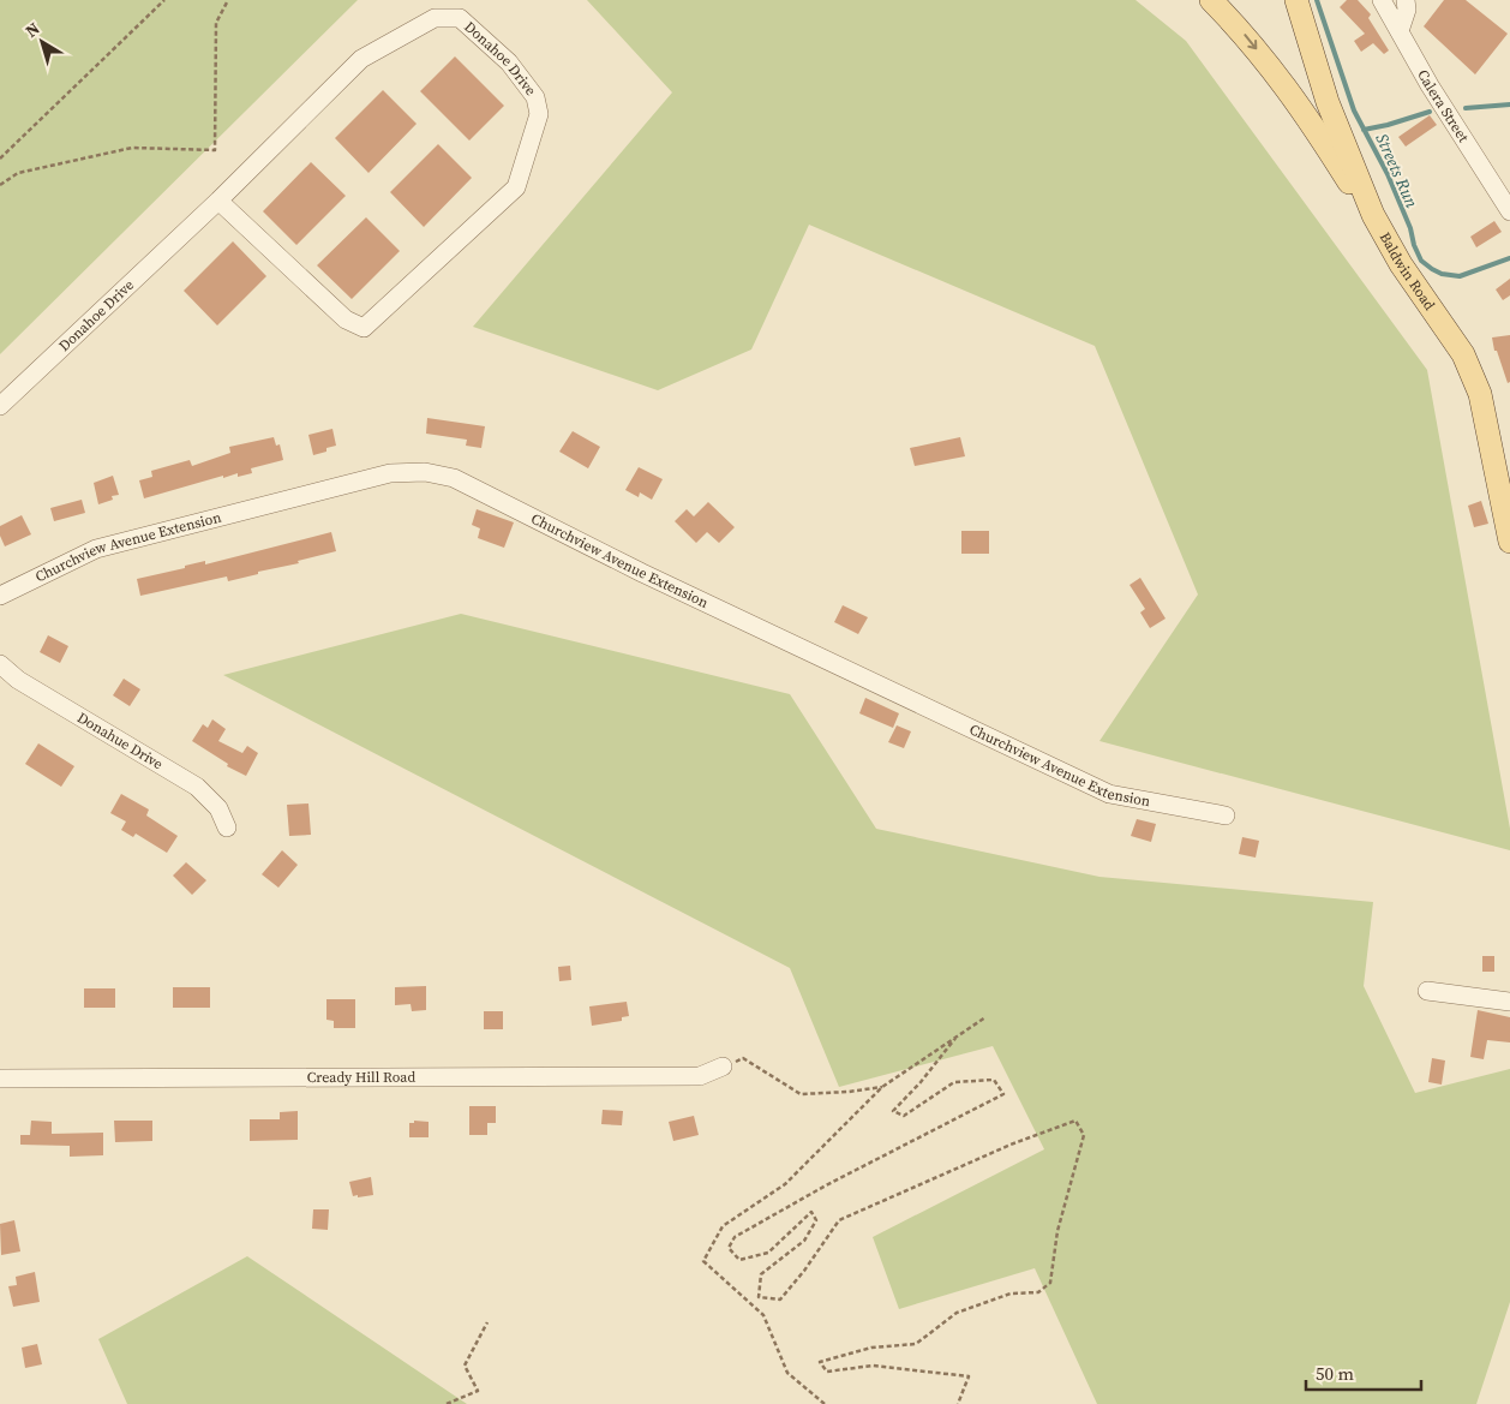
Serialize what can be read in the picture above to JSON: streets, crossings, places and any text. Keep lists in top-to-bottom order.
{
  "streets": {
    "main road": ["Baldwin Road"],
    "street": [
      "Donahoe Drive",
      "Calera Street",
      "Churchview Avenue Extension",
      "Donahue Drive",
      "Cready Hill Road"
    ]
  },
  "water": ["Streets Run"],
  "scale_bar": "50 m",
  "north": "top left"
}
